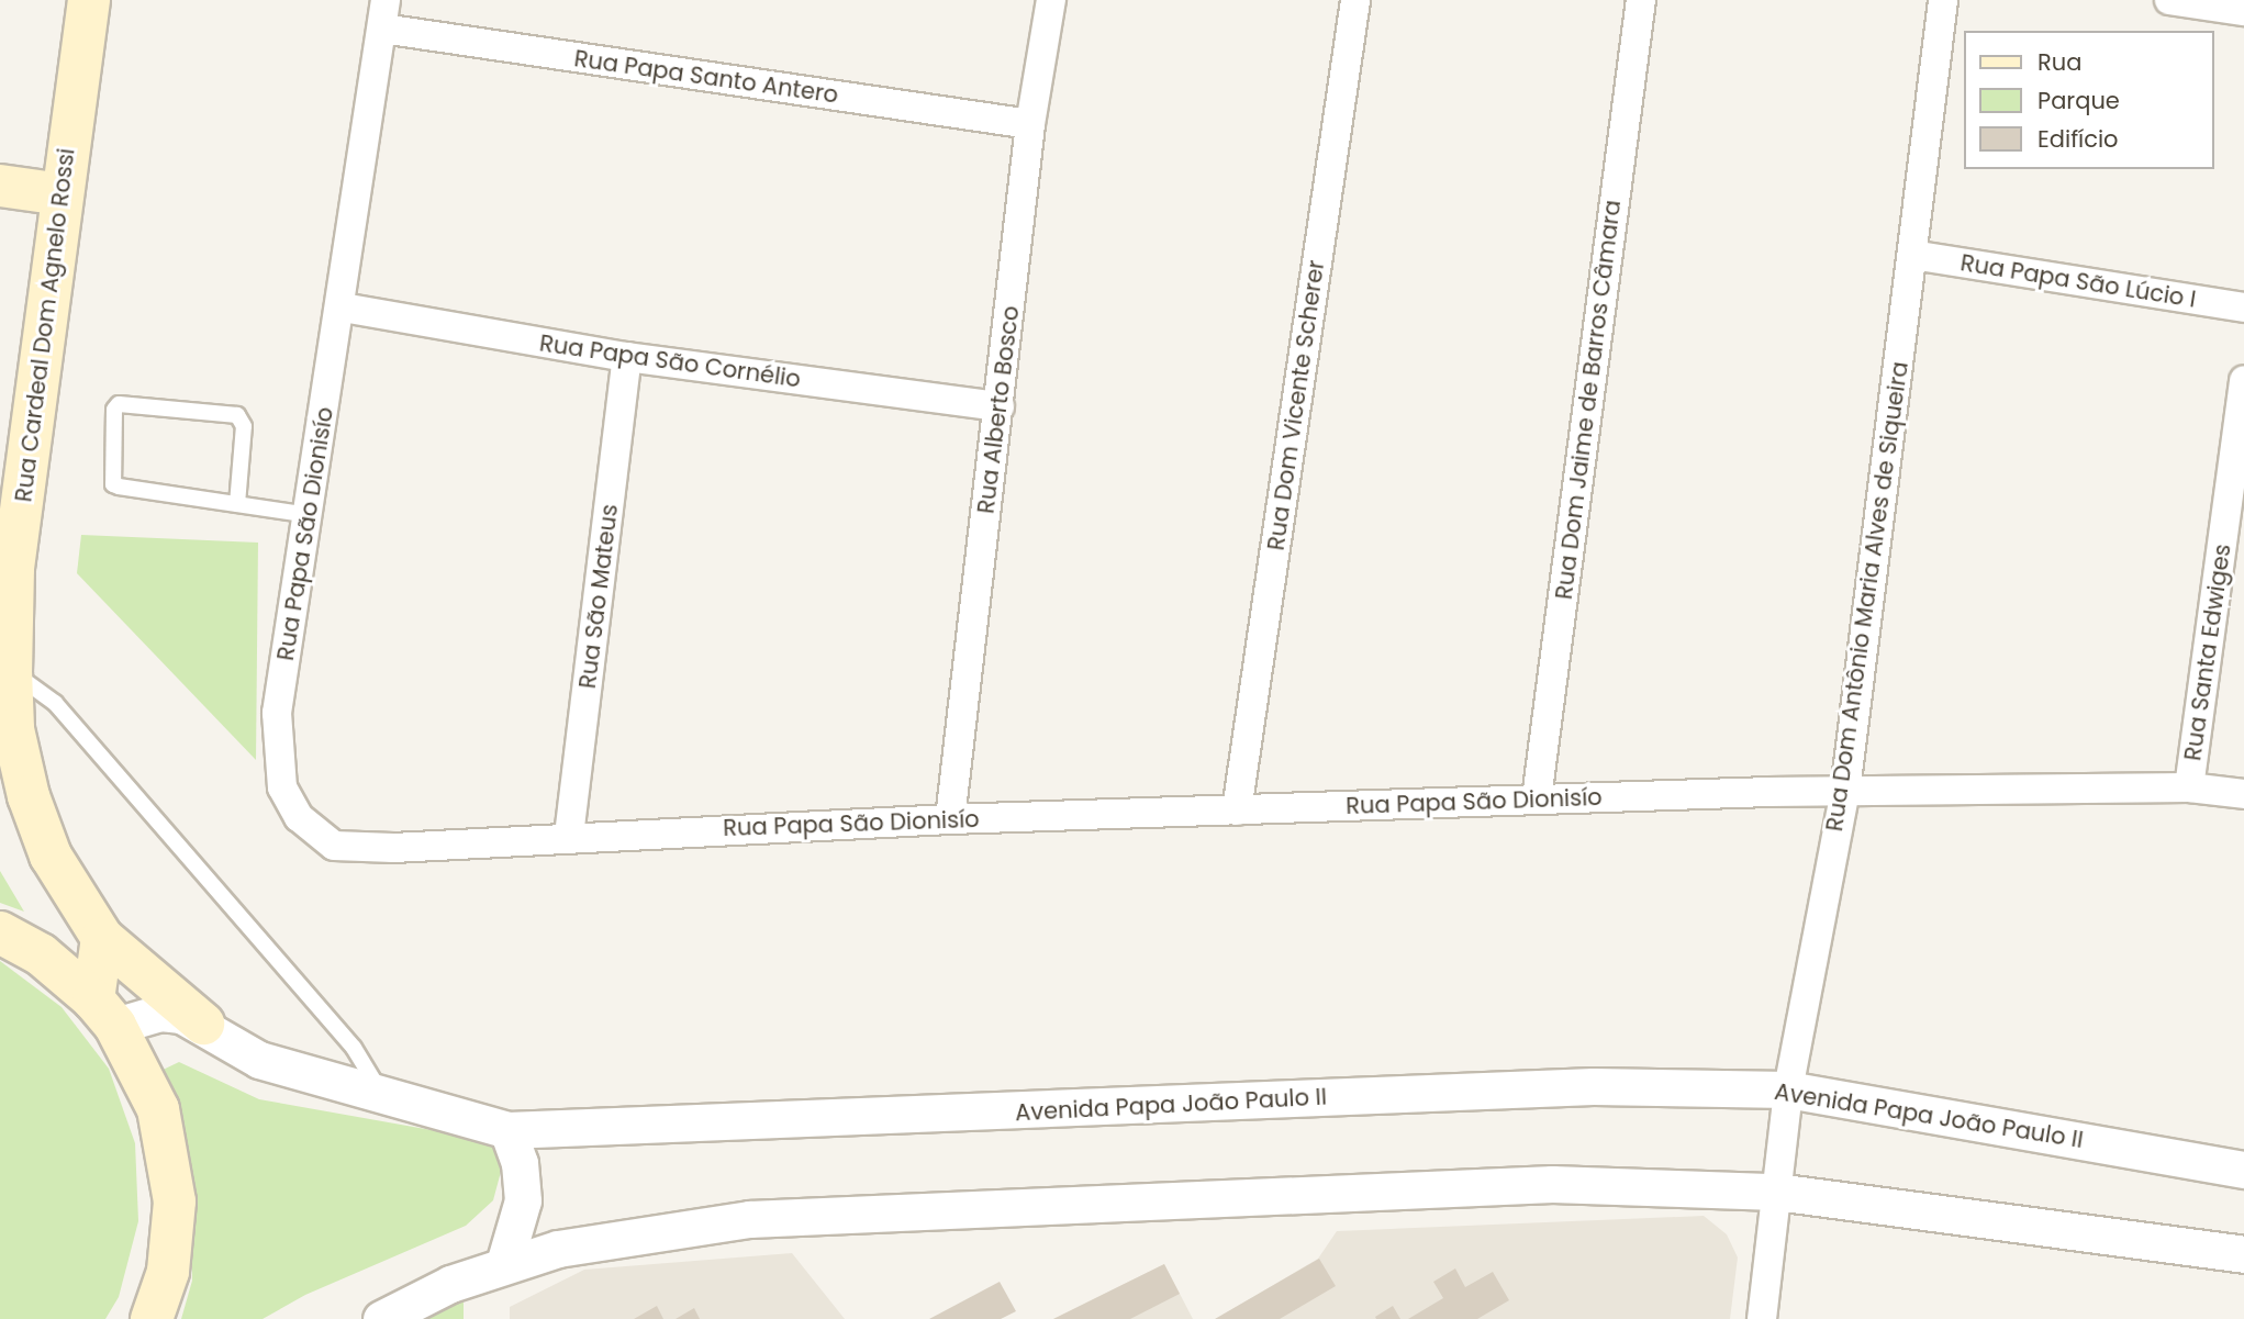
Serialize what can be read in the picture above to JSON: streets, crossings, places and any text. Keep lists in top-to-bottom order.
{
  "streets": {
    "main road": ["Rua Cardeal Dom Agnelo Rossi"],
    "street": [
      "Rua Papa Santo Antero",
      "Rua Papa São Lúcio I",
      "Rua Papa São Cornélio",
      "Rua Dom Jaime de Barros Câmara",
      "Rua Dom Vicente Scherer",
      "Rua Alberto Bosco",
      "Rua Papa São Dionisío",
      "Rua São Mateus",
      "Rua Dom Antônio Maria Alves de Siqueira",
      "Rua Santa Edwiges",
      "Avenida Papa João Paulo II"
    ]
  },
  "crossings": [
    ["Rua Papa Santo Antero", "Rua Alberto Bosco"],
    ["Rua Papa Santo Antero", "Rua Papa São Dionisío"],
    ["Rua Papa São Lúcio I", "Rua Dom Antônio Maria Alves de Siqueira"],
    ["Rua Cardeal Dom Agnelo Rossi", "Avenida Papa João Paulo II"],
    ["Rua Papa São Cornélio", "Rua Alberto Bosco"],
    ["Rua Papa São Cornélio", "Rua Papa São Dionisío"],
    ["Rua Papa São Cornélio", "Rua São Mateus"],
    ["Rua Dom Jaime de Barros Câmara", "Rua Papa São Dionisío"],
    ["Rua Dom Vicente Scherer", "Rua Papa São Dionisío"],
    ["Rua Alberto Bosco", "Rua Papa São Dionisío"],
    ["Rua Papa São Dionisío", "Rua São Mateus"],
    ["Rua Papa São Dionisío", "Rua Dom Antônio Maria Alves de Siqueira"],
    ["Rua Papa São Dionisío", "Rua Santa Edwiges"],
    ["Rua Dom Antônio Maria Alves de Siqueira", "Avenida Papa João Paulo II"]
  ],
  "legend": ["Rua", "Parque", "Edifício"]
}
